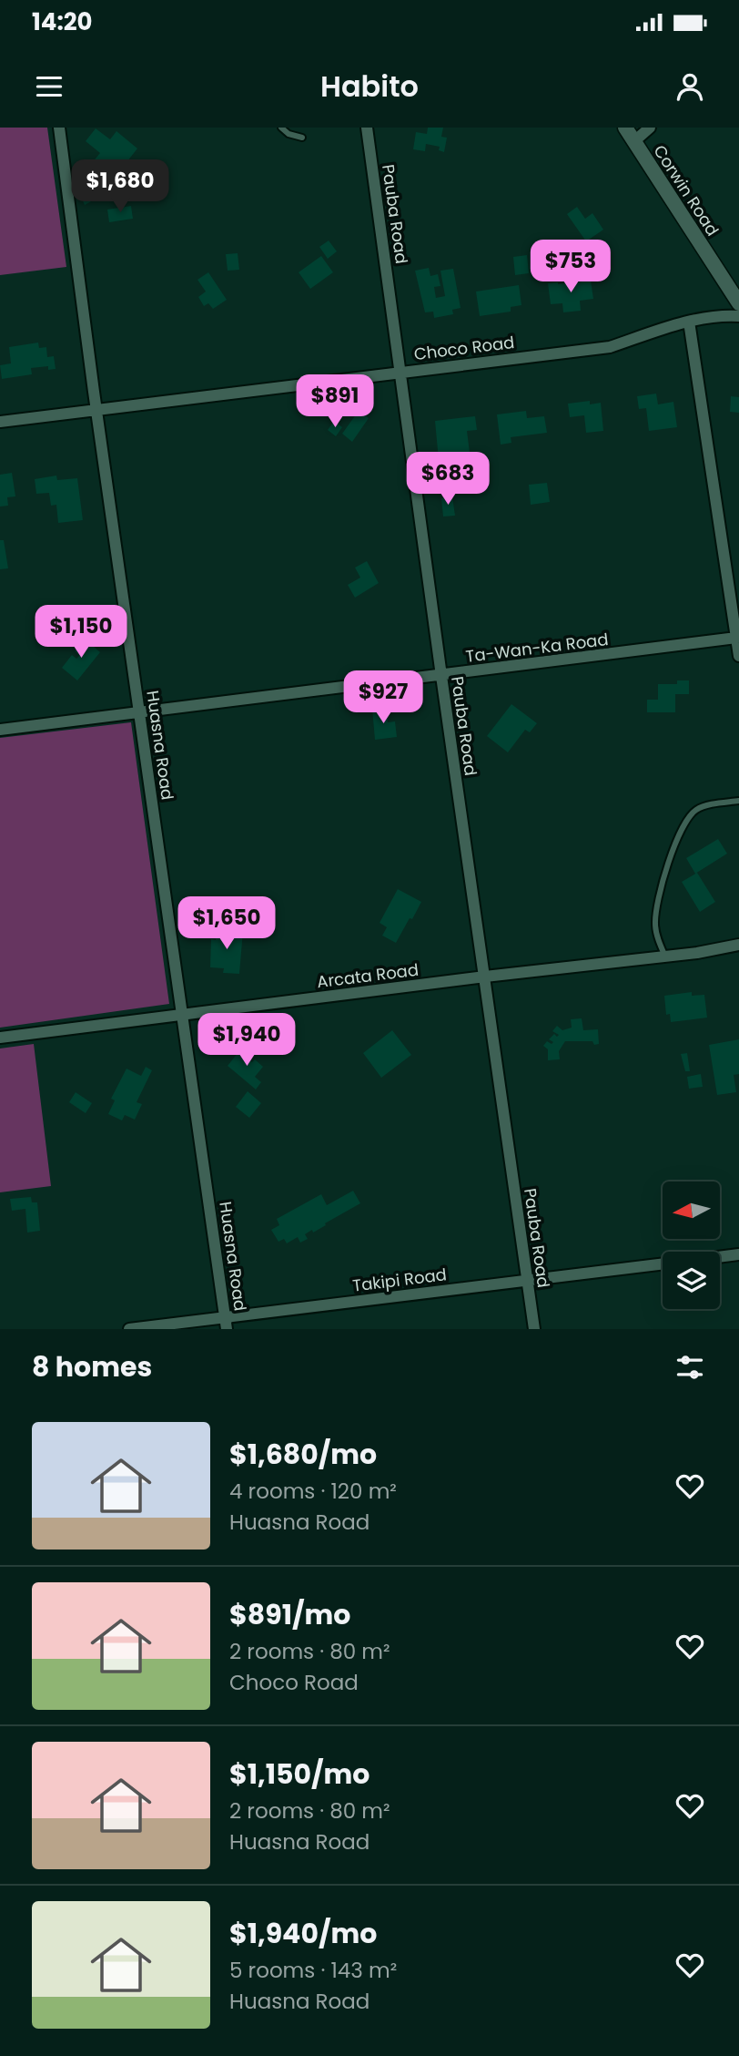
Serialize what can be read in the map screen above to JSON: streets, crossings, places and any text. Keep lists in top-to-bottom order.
{
  "streets": {
    "main road": ["Corwin Road"],
    "street": [
      "Pauba Road",
      "Choco Road",
      "Ta-Wan-Ka Road",
      "Huasna Road",
      "Arcata Road",
      "Takipi Road"
    ]
  },
  "crossings": [
    ["Pauba Road", "Choco Road"],
    ["Pauba Road", "Ta-Wan-Ka Road"],
    ["Pauba Road", "Arcata Road"],
    ["Pauba Road", "Takipi Road"],
    ["Choco Road", "Huasna Road"],
    ["Ta-Wan-Ka Road", "Huasna Road"],
    ["Huasna Road", "Arcata Road"],
    ["Huasna Road", "Takipi Road"]
  ],
  "north": "left",
  "page": {
    "status": "14:20",
    "header": "Habito",
    "price": [
      "$1,680",
      "$753",
      "$891",
      "$683",
      "$1,150",
      "$927",
      "$1,650",
      "$1,940"
    ],
    "heading": "8 homes",
    "list": [
      {
        "name": "$1,680/mo",
        "note": "4 rooms · 120 m² · Huasna Road"
      },
      {
        "name": "$891/mo",
        "note": "2 rooms · 80 m² · Choco Road"
      },
      {
        "name": "$1,150/mo",
        "note": "2 rooms · 80 m² · Huasna Road"
      },
      {
        "name": "$1,940/mo",
        "note": "5 rooms · 143 m² · Huasna Road"
      }
    ]
  }
}
